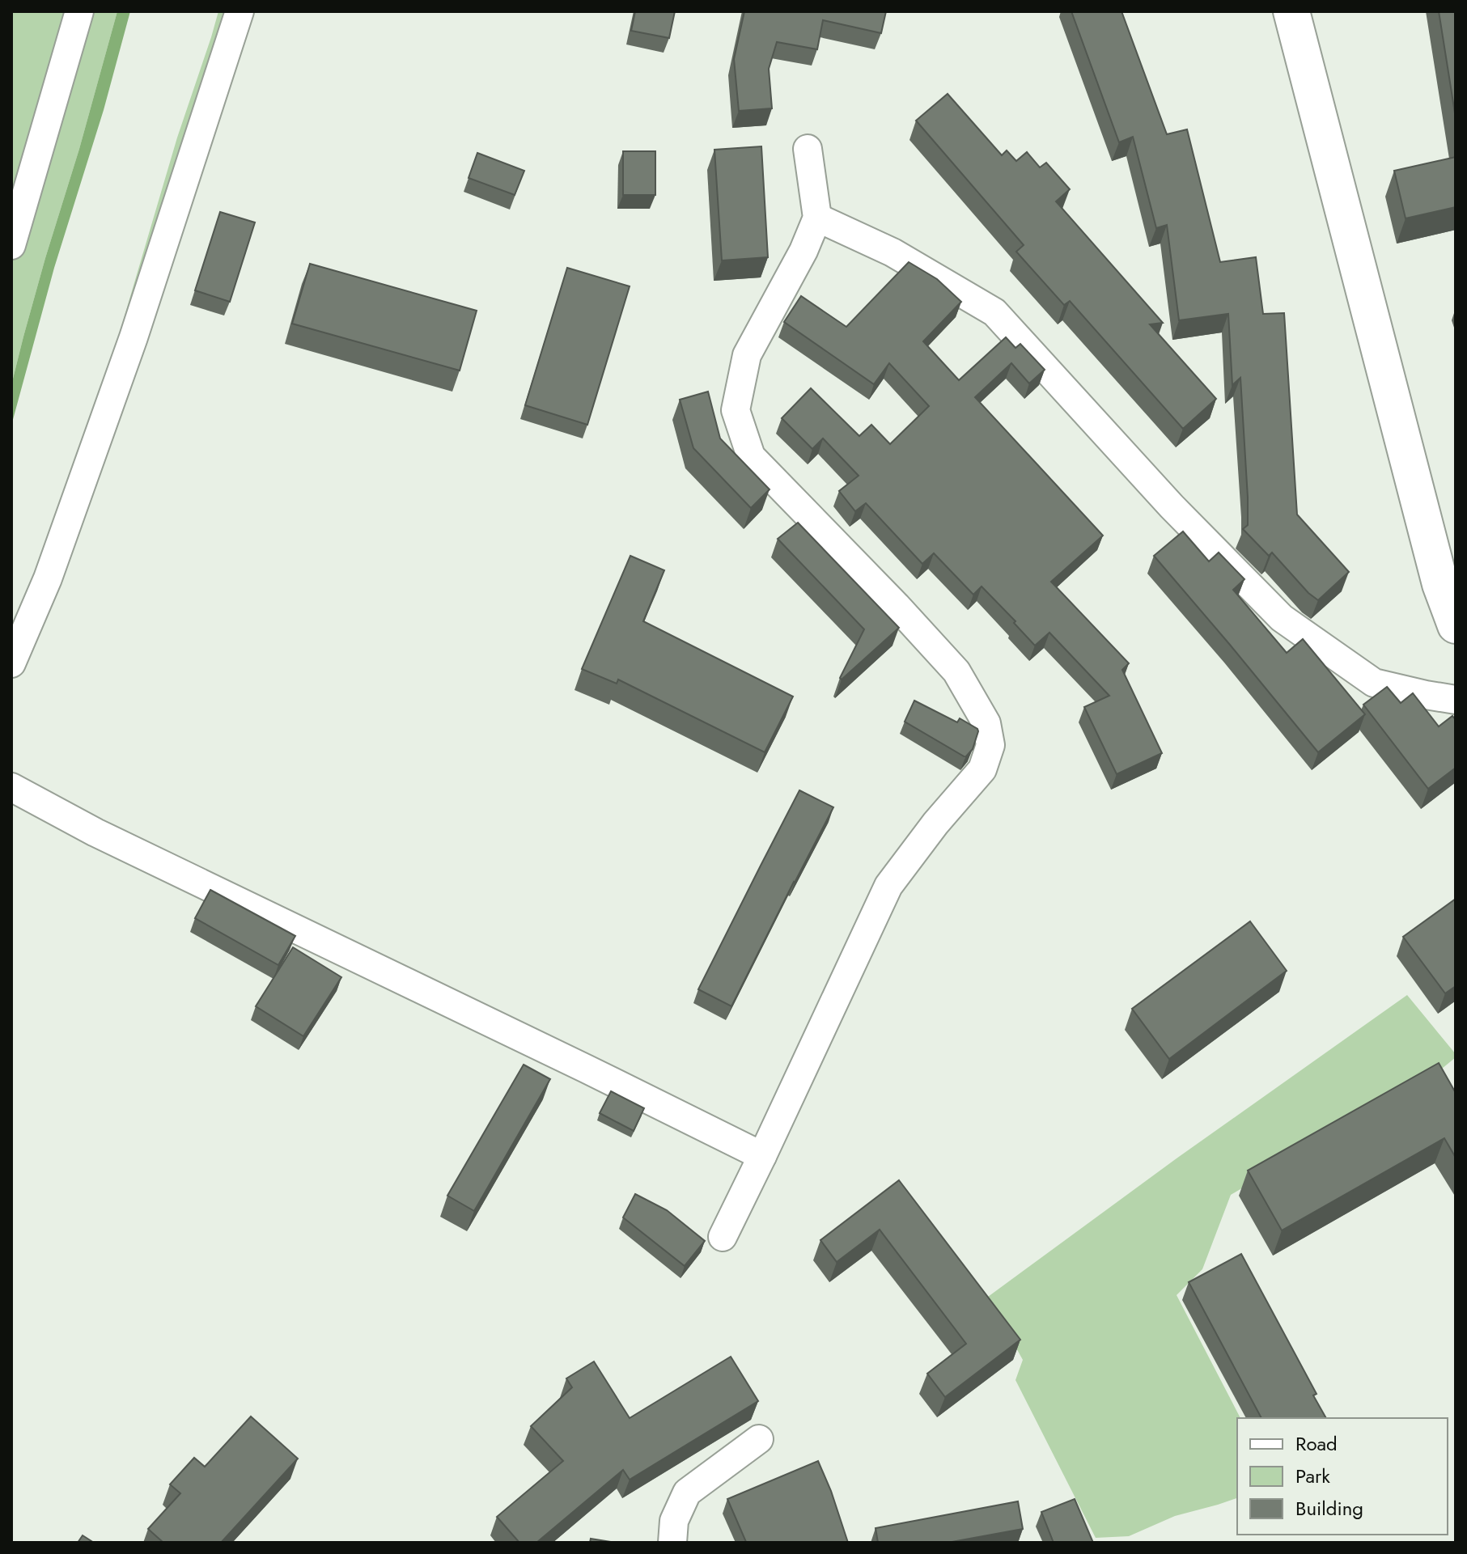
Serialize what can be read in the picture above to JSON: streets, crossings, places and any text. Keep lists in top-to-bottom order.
{
  "legend": ["Road", "Park", "Building"]
}
